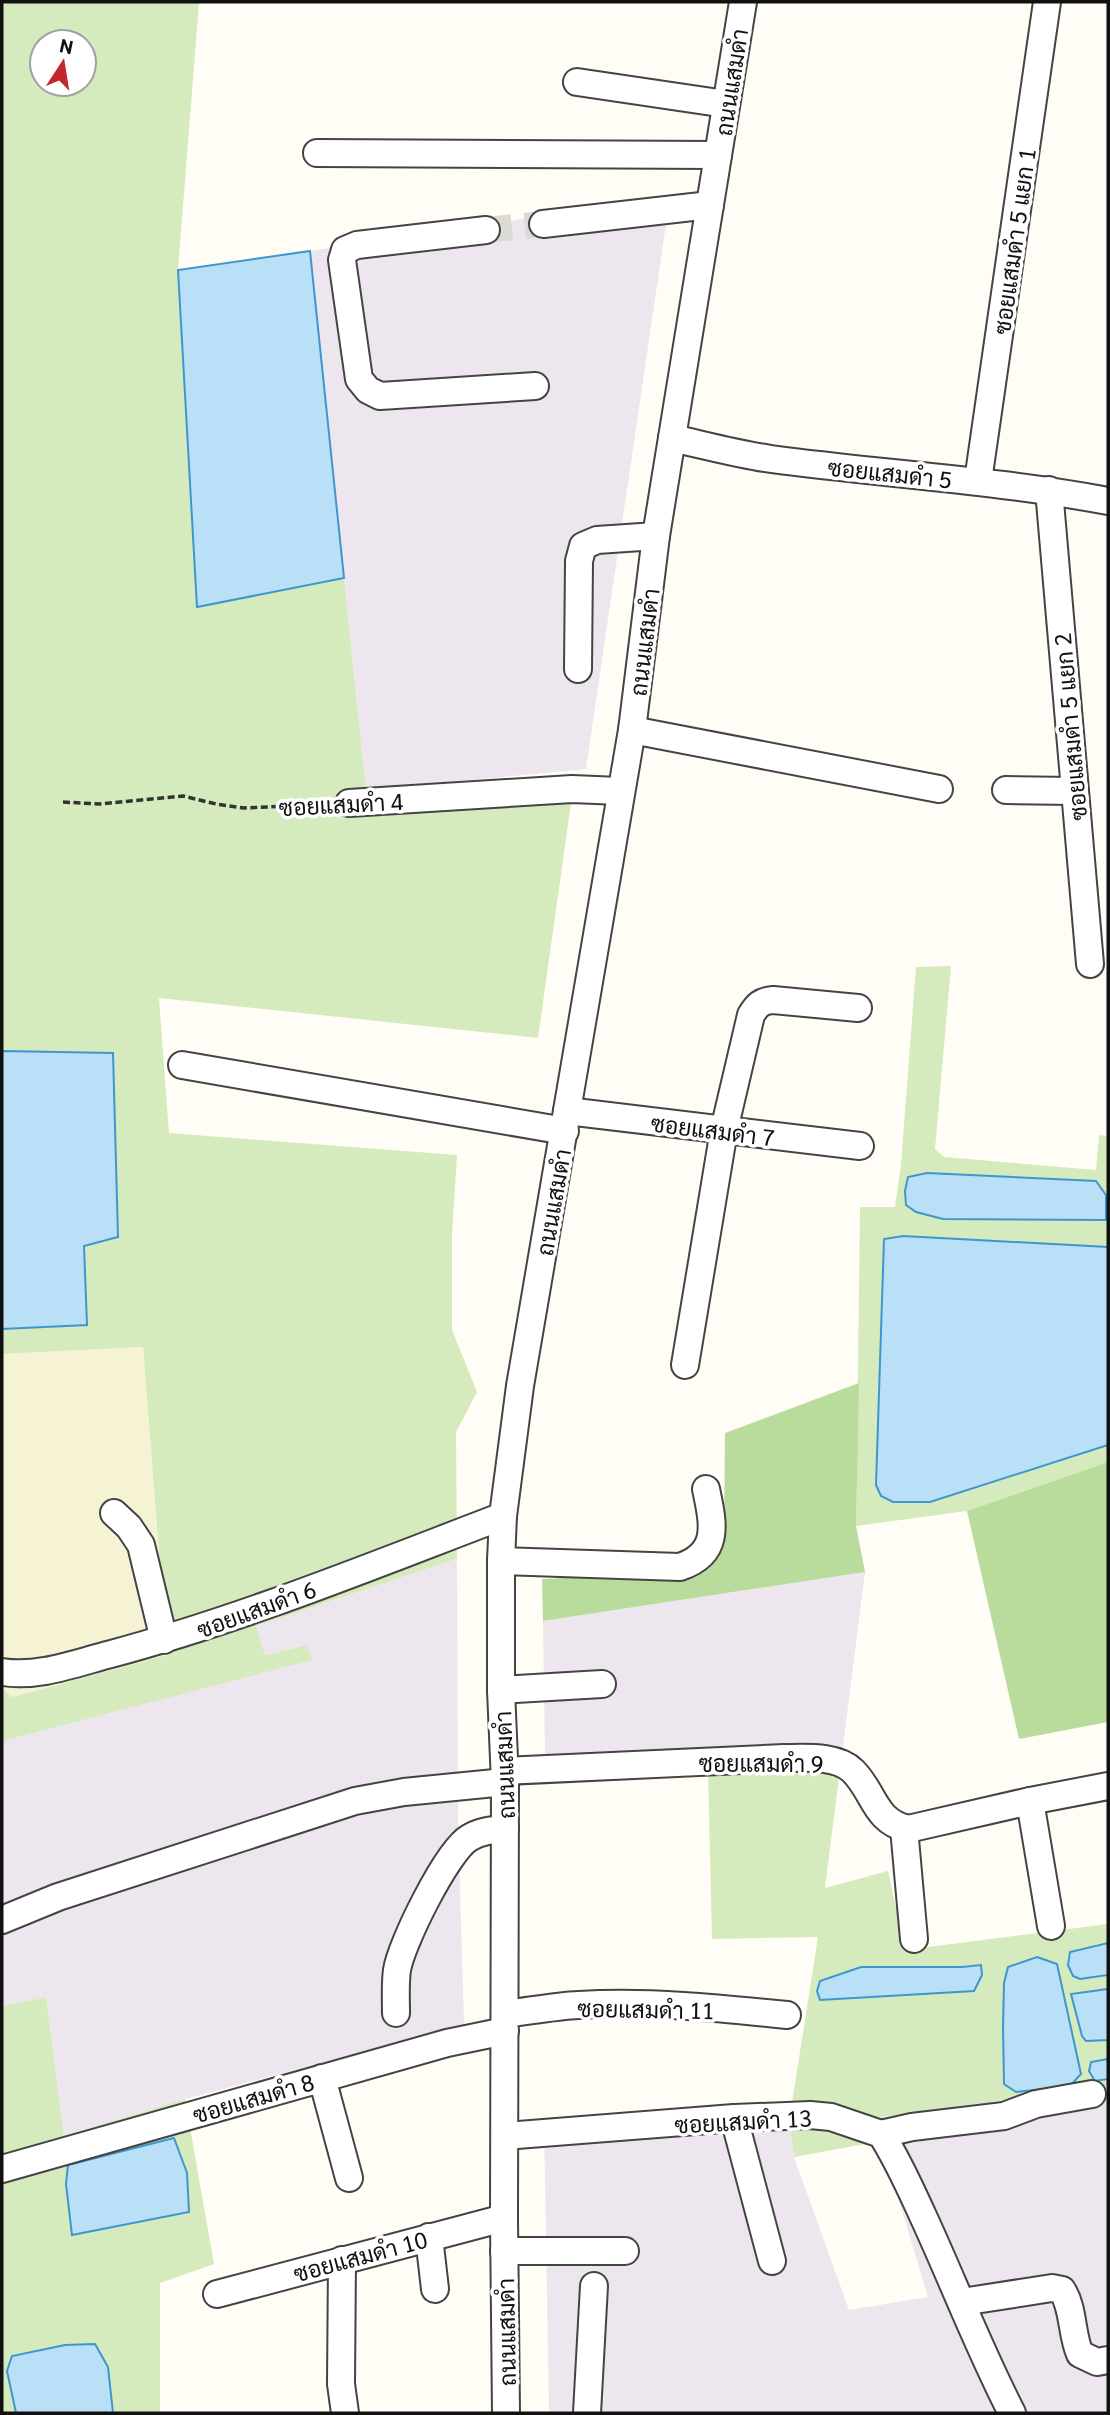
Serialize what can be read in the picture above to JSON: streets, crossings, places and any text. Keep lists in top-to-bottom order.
{
  "streets": {
    "street": [
      "ถนนแสมดำ",
      "ซอยแสมดำ 5 แยก 1",
      "ซอยแสมดำ 5",
      "ซอยแสมดำ 5 แยก 2",
      "ซอยแสมดำ 4",
      "ซอยแสมดำ 7",
      "ซอยแสมดำ 6",
      "ซอยแสมดำ 9",
      "ซอยแสมดำ 11",
      "ซอยแสมดำ 8",
      "ซอยแสมดำ 13",
      "ซอยแสมดำ 10"
    ]
  },
  "crossings": [
    ["ถนนแสมดำ", "ซอยแสมดำ 5"],
    ["ถนนแสมดำ", "ซอยแสมดำ 4"],
    ["ถนนแสมดำ", "ซอยแสมดำ 7"],
    ["ถนนแสมดำ", "ซอยแสมดำ 6"],
    ["ถนนแสมดำ", "ซอยแสมดำ 9"],
    ["ถนนแสมดำ", "ซอยแสมดำ 11"],
    ["ถนนแสมดำ", "ซอยแสมดำ 8"],
    ["ถนนแสมดำ", "ซอยแสมดำ 13"],
    ["ถนนแสมดำ", "ซอยแสมดำ 10"],
    ["ซอยแสมดำ 5 แยก 1", "ซอยแสมดำ 5"],
    ["ซอยแสมดำ 5", "ซอยแสมดำ 5 แยก 2"],
    ["ซอยแสมดำ 11", "ซอยแสมดำ 8"]
  ],
  "north": "top"
}
